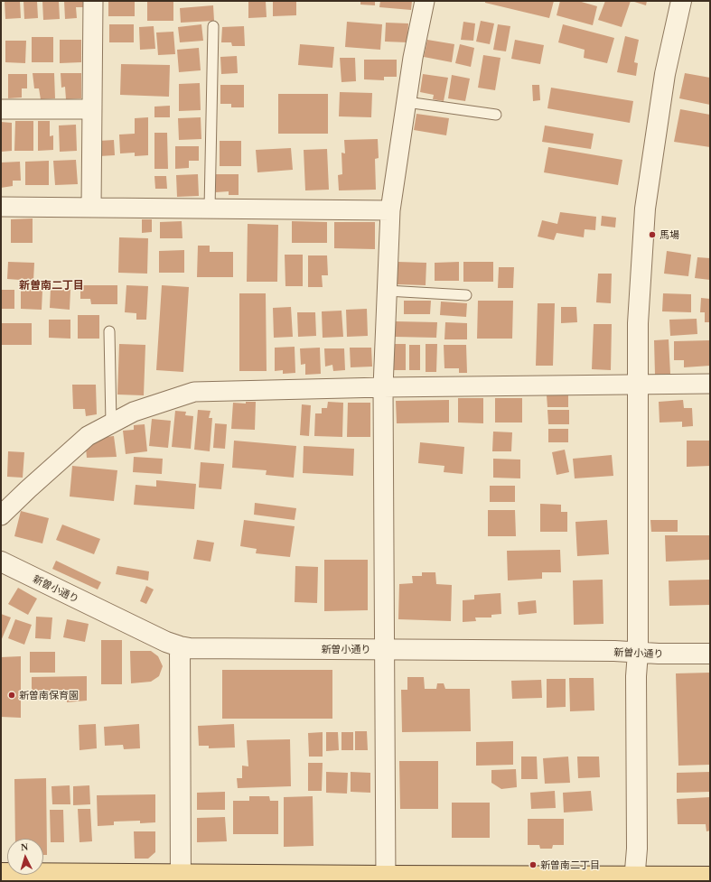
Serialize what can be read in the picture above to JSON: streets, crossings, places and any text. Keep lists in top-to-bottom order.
{
  "streets": {
    "street": ["新曽小通り"]
  },
  "districts": ["新曽南二丁目"],
  "places": ["馬場", "新曽南保育園", "新曽南二丁目"],
  "north": "top"
}
